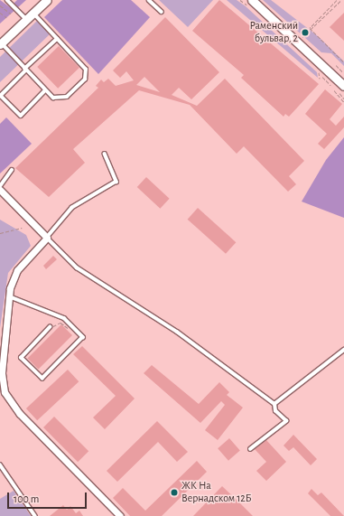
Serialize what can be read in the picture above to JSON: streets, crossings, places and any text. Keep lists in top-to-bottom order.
{
  "places": ["Раменский бульвар, 2", "ЖК На Вернадском 12Б"],
  "scale_bar": "100 m"
}
